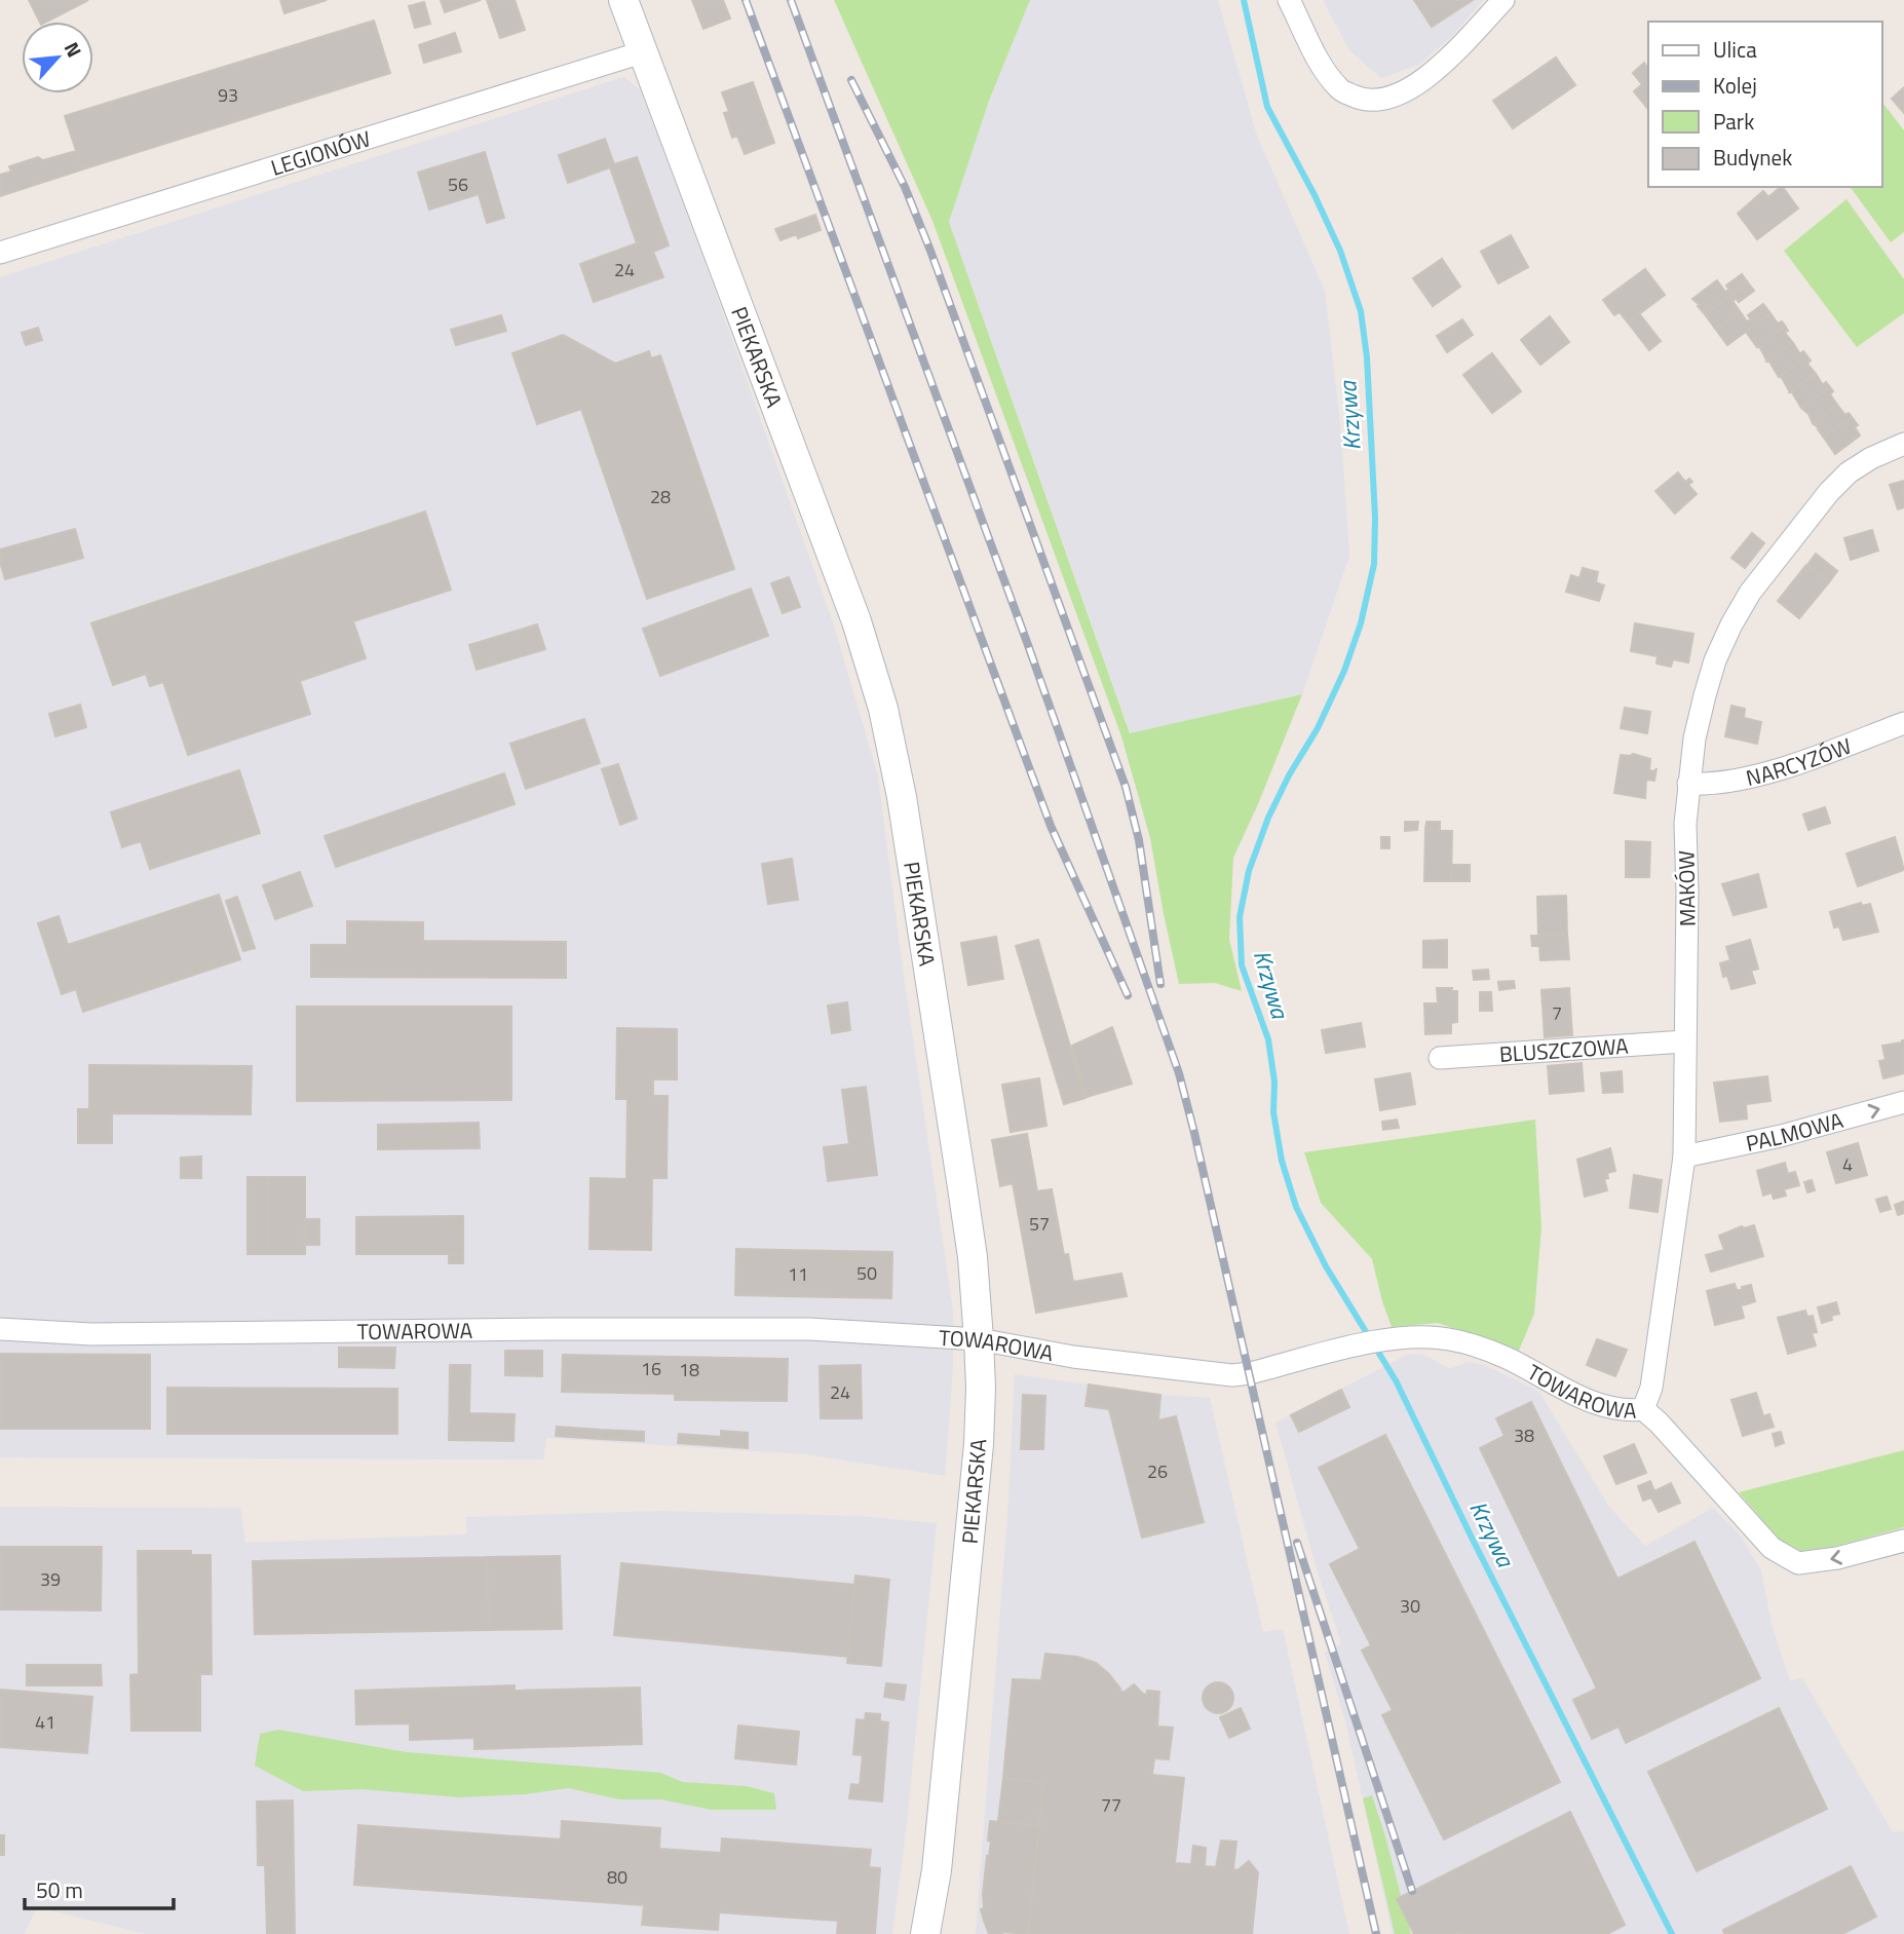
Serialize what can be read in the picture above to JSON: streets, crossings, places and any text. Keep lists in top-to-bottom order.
{
  "streets": {
    "street": [
      "LEGIONÓW",
      "PIEKARSKA",
      "NARCYZÓW",
      "MAKÓW",
      "BLUSZCZOWA",
      "PALMOWA",
      "TOWAROWA"
    ]
  },
  "crossings": [
    ["LEGIONÓW", "PIEKARSKA"],
    ["PIEKARSKA", "TOWAROWA"],
    ["NARCYZÓW", "MAKÓW"],
    ["MAKÓW", "BLUSZCZOWA"],
    ["MAKÓW", "PALMOWA"],
    ["MAKÓW", "TOWAROWA"]
  ],
  "one_way": ["PALMOWA"],
  "water": ["Krzywa"],
  "house_numbers": [
    "93",
    "56",
    "24",
    "28",
    "7",
    "4",
    "57",
    "50",
    "11",
    "16",
    "18",
    "24",
    "38",
    "26",
    "39",
    "30",
    "41",
    "77",
    "80"
  ],
  "legend": [
    "Ulica",
    "Kolej",
    "Park",
    "Budynek"
  ],
  "scale_bar": "50 m",
  "north": "top right"
}
